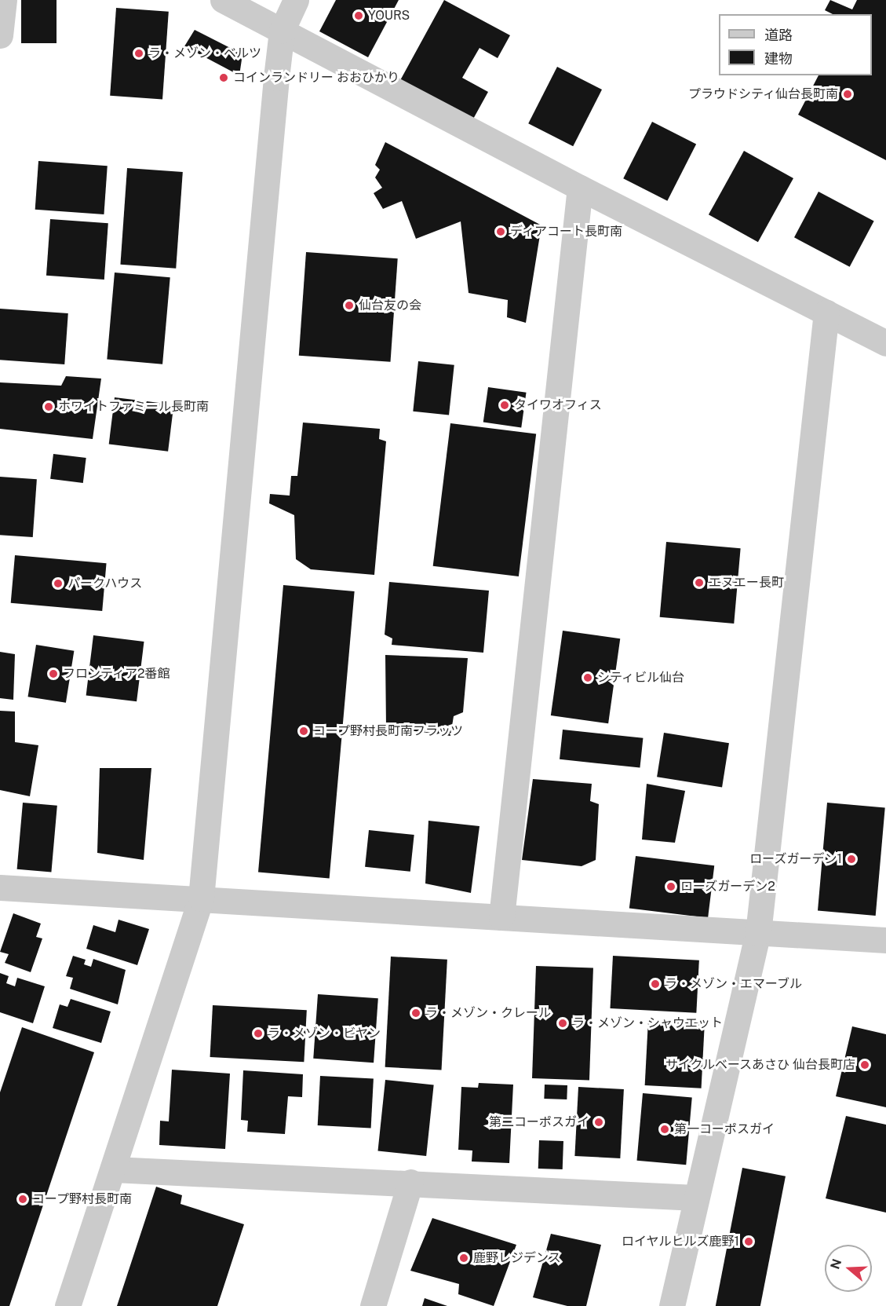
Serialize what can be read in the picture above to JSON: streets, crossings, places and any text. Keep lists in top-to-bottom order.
{
  "places": [
    "YOURS",
    "ラ・メゾン・ベルツ",
    "コインランドリー おおひかり",
    "プラウドシティ仙台長町南",
    "ディアコート長町南",
    "仙台友の会",
    "タイワオフィス",
    "ホワイトファミール長町南",
    "エヌエー長町",
    "パークハウス",
    "フロンティア2番館",
    "シティビル仙台",
    "コープ野村長町南フラッツ",
    "ローズガーデン1",
    "ローズガーデン2",
    "ラ・メゾン・エマーブル",
    "ラ・メゾン・クレール",
    "ラ・メゾン・シャウエット",
    "ラ・メゾン・ビヤン",
    "サイクルベースあさひ 仙台長町店",
    "第二コーポスガイ",
    "第一コーポスガイ",
    "コープ野村長町南",
    "ロイヤルヒルズ鹿野1",
    "鹿野レジデンス"
  ],
  "legend": ["道路", "建物"],
  "north": "left"
}
